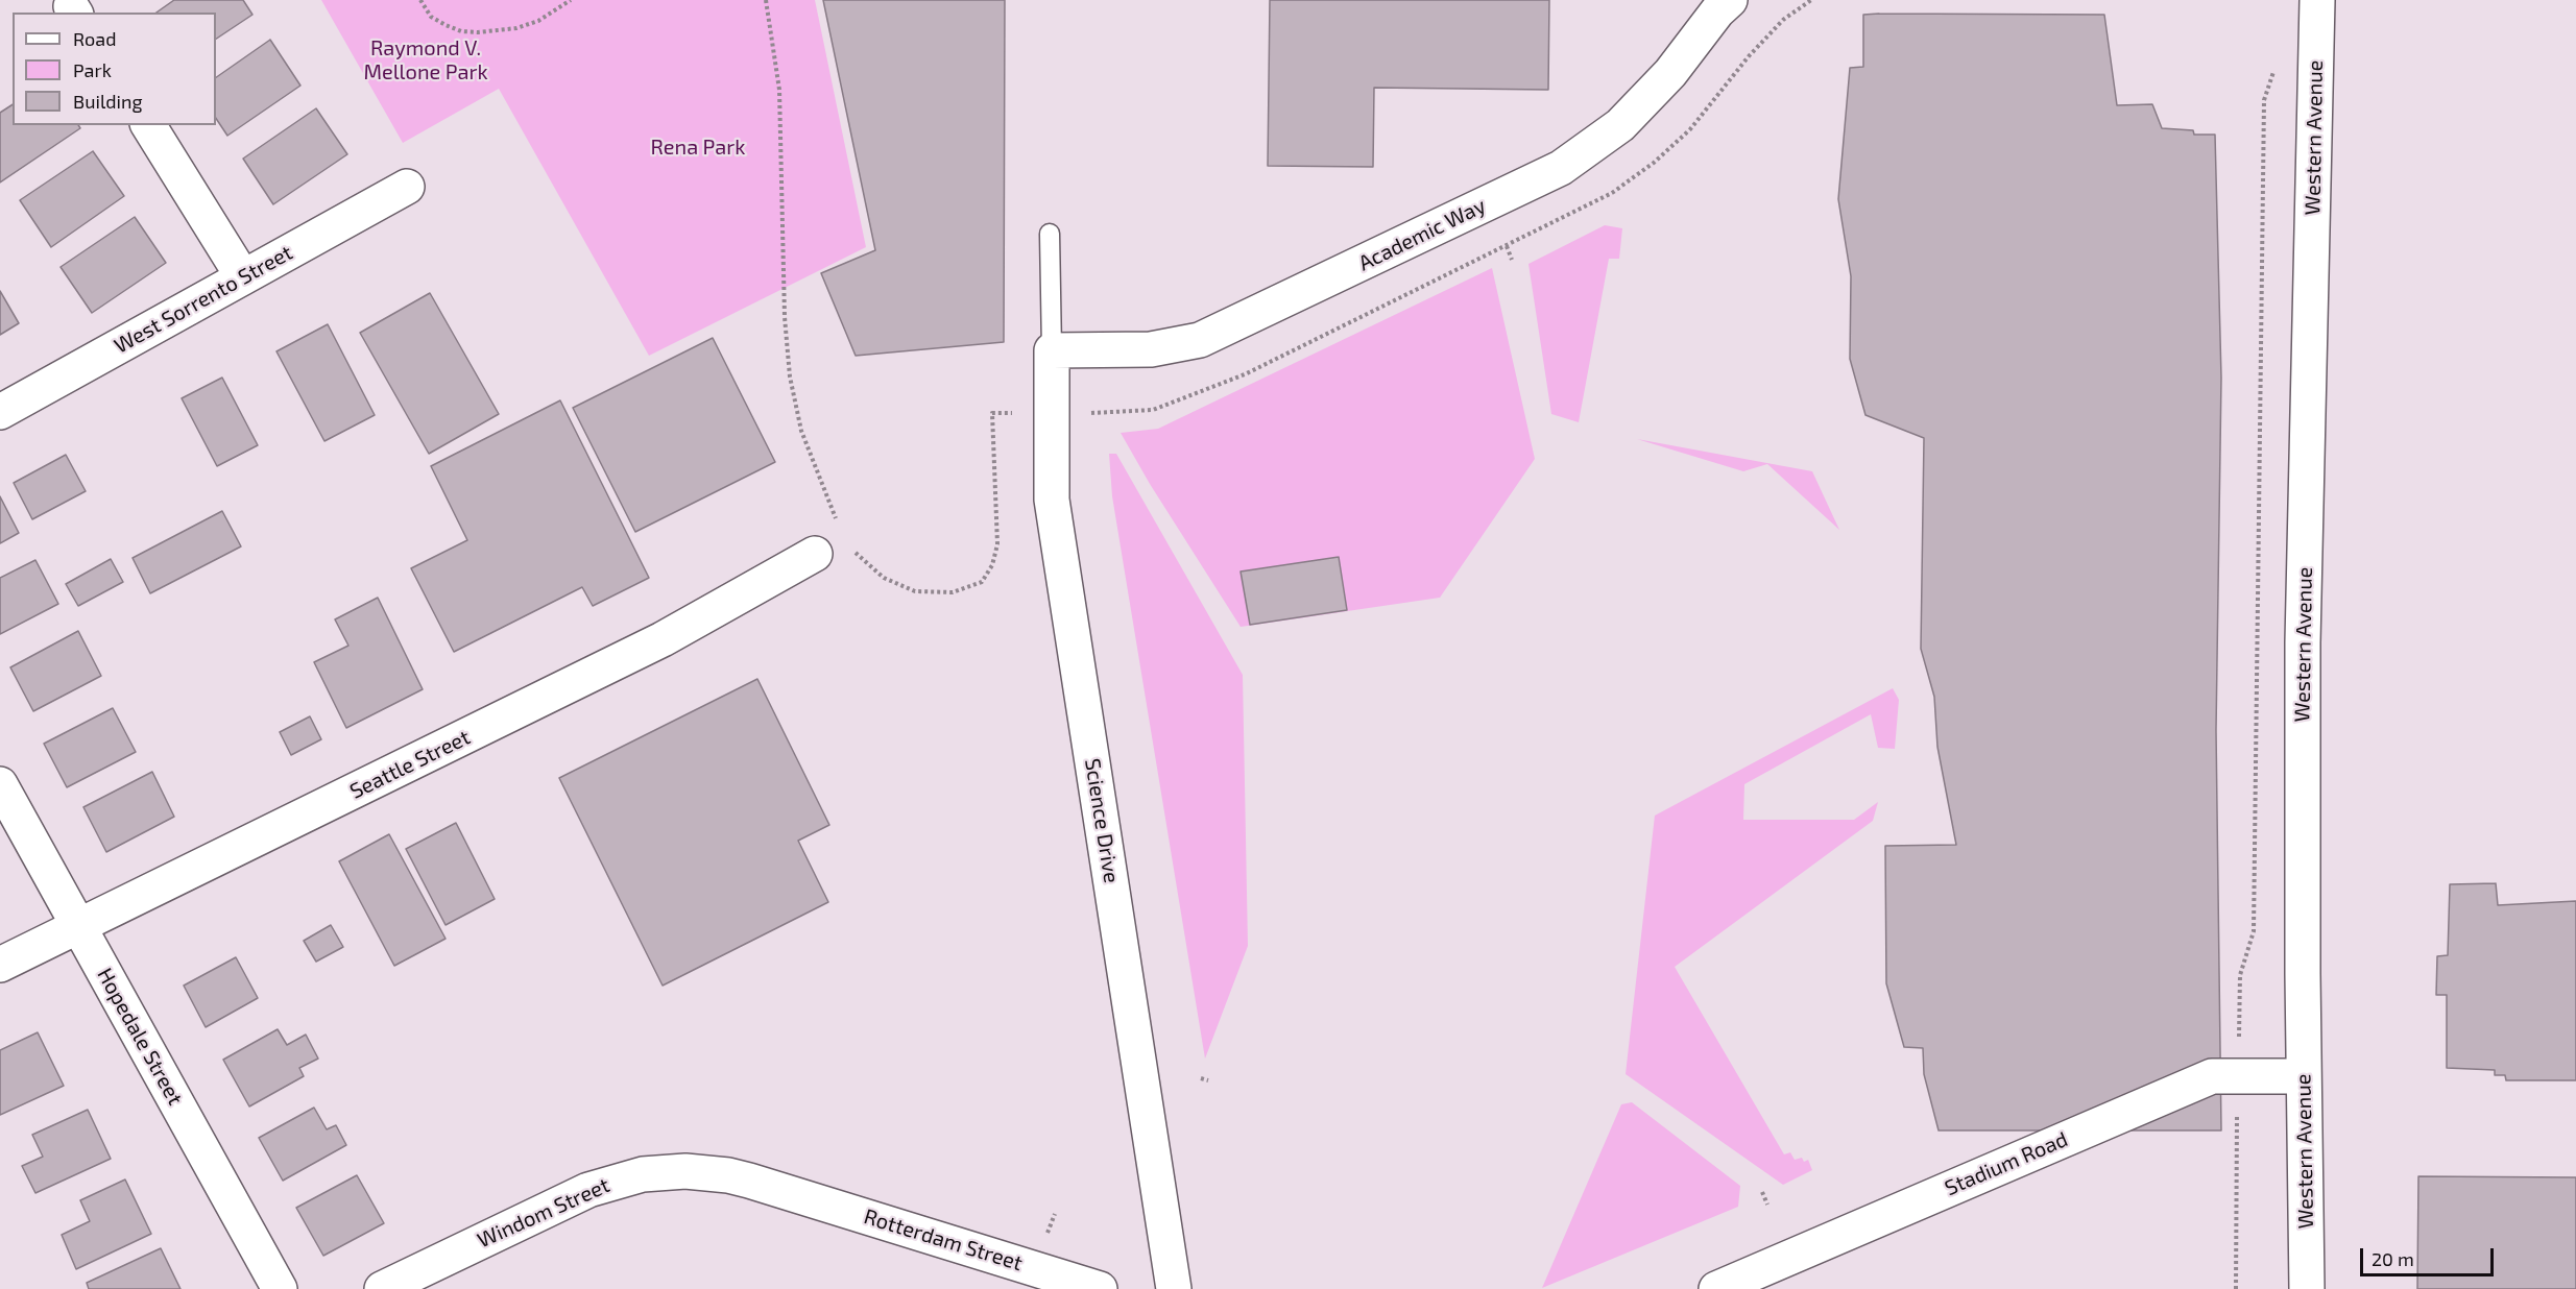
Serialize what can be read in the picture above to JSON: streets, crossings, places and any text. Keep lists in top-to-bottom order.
{
  "streets": {
    "street": [
      "Western Avenue",
      "Academic Way",
      "West Sorrento Street",
      "Seattle Street",
      "Science Drive",
      "Hopedale Street",
      "Stadium Road",
      "Windom Street",
      "Rotterdam Street"
    ]
  },
  "crossings": [
    ["Western Avenue", "Stadium Road"],
    ["Academic Way", "Science Drive"],
    ["Seattle Street", "Hopedale Street"],
    ["Windom Street", "Rotterdam Street"]
  ],
  "parks": ["Raymond V. Mellone Park", "Rena Park"],
  "legend": ["Road", "Park", "Building"],
  "scale_bar": "20 m"
}
